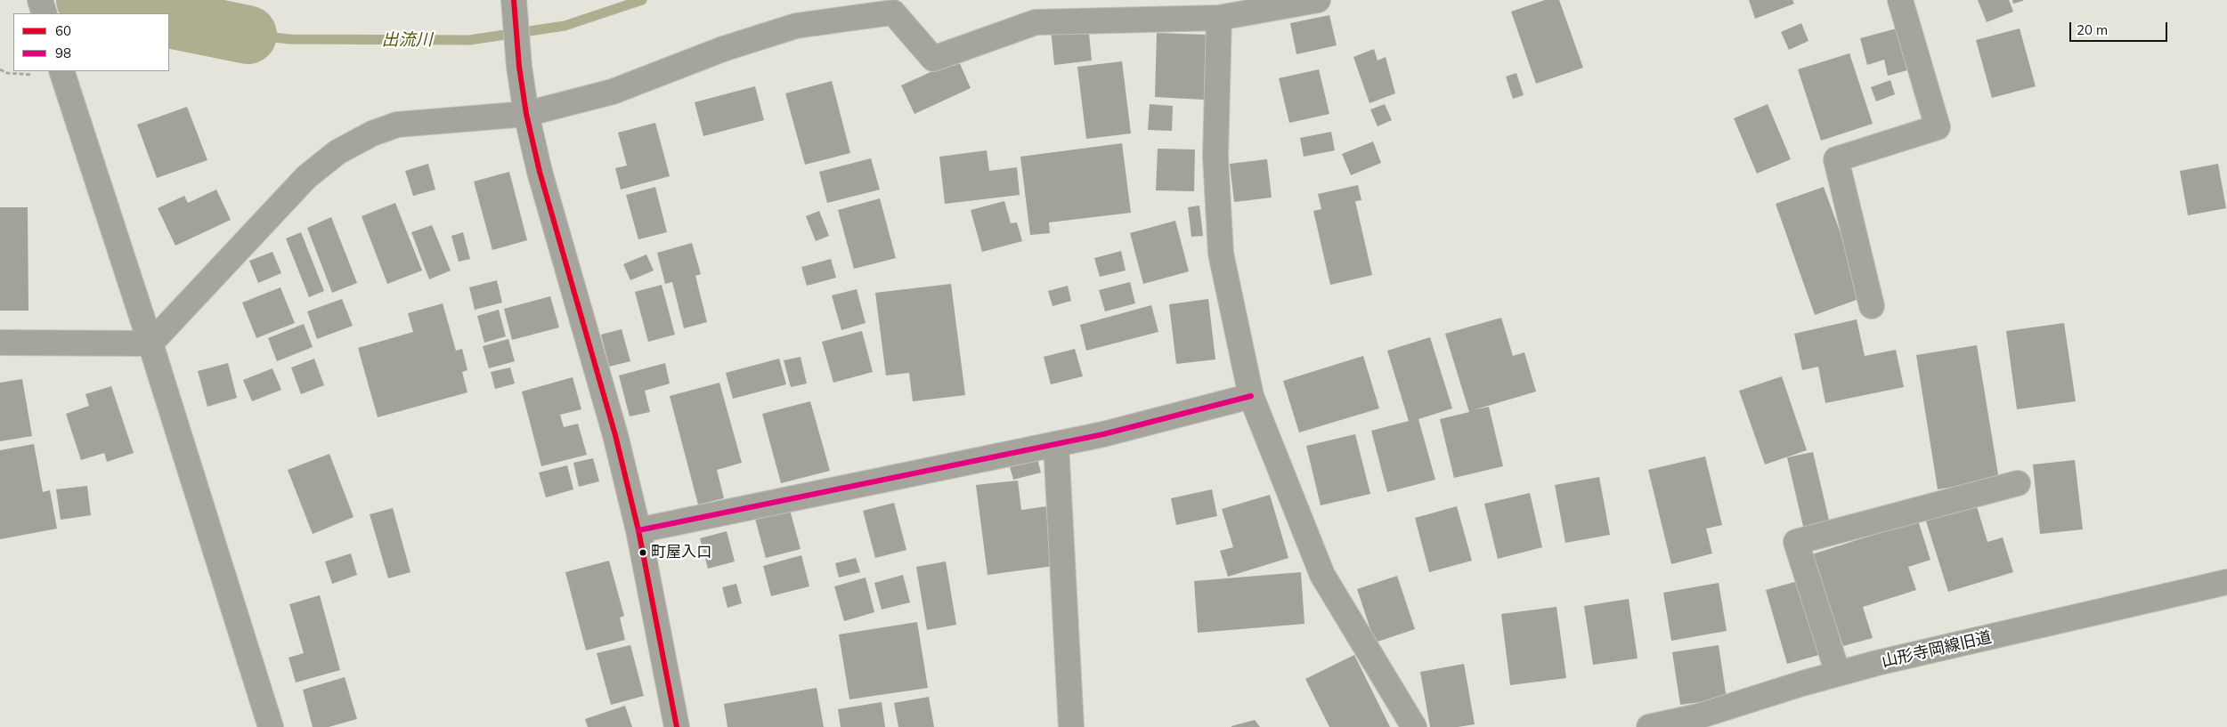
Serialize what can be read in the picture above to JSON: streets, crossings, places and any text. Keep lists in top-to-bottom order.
{
  "streets": {
    "street": ["山形寺岡線旧道"]
  },
  "water": ["出流川"],
  "places": ["町屋入口"],
  "lines": ["transit line 60", "transit line 98"],
  "legend": ["60", "98"],
  "scale_bar": "20 m"
}
